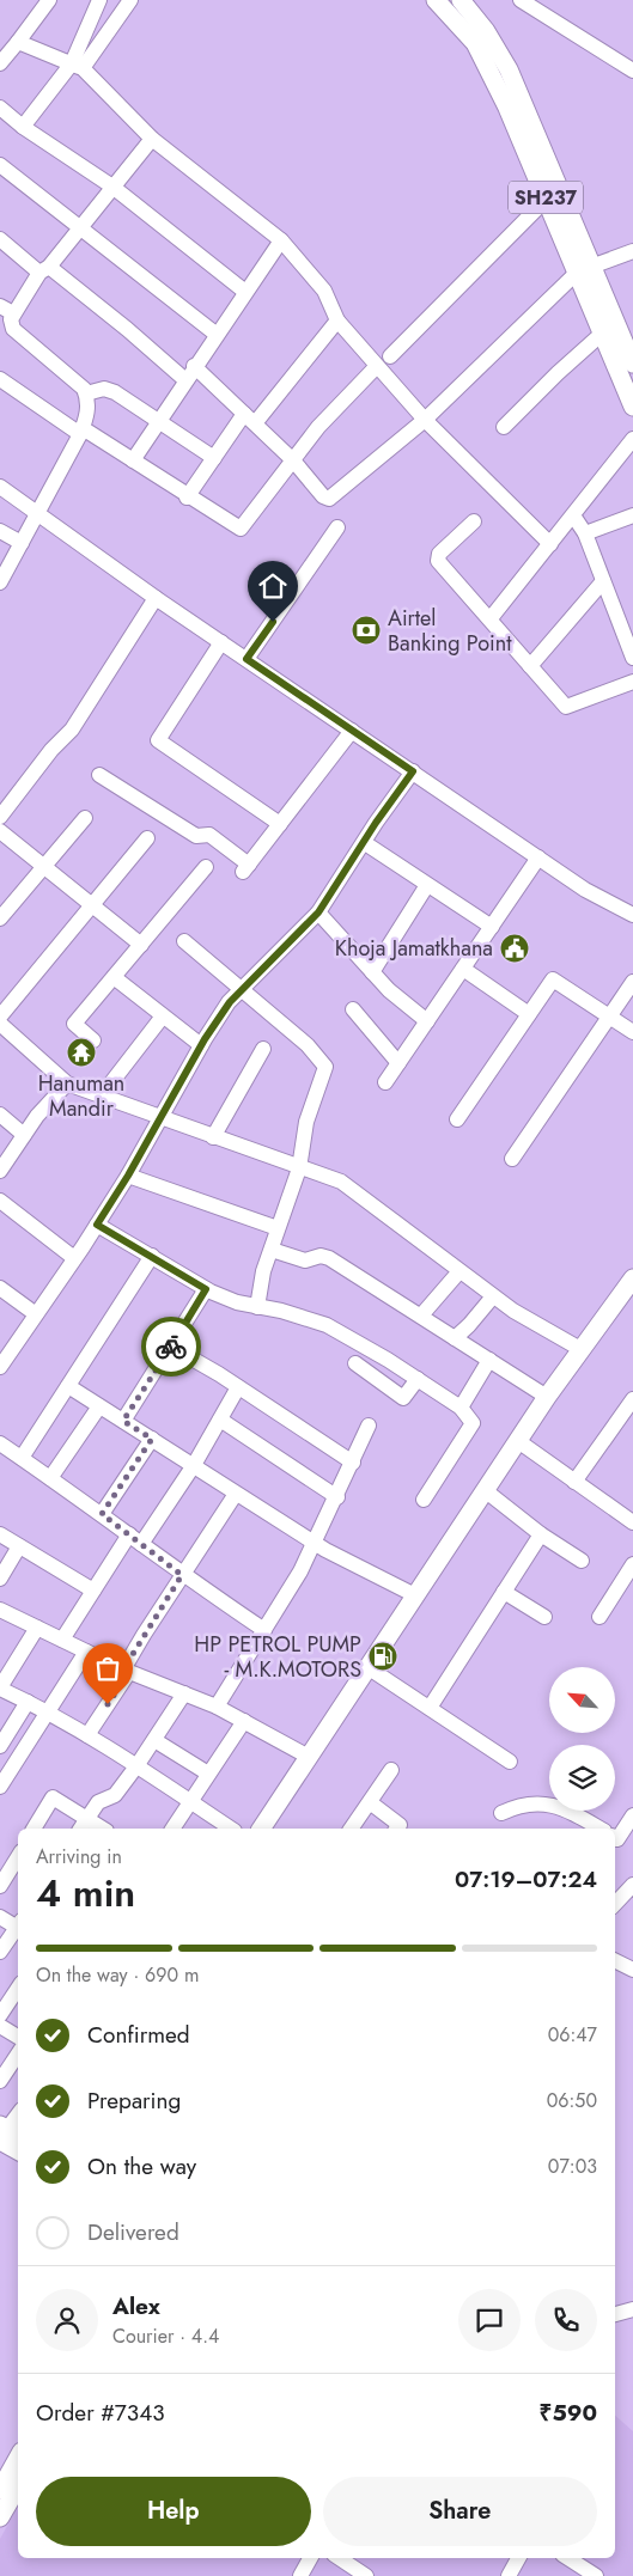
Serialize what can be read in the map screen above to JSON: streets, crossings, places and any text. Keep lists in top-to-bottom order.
{
  "streets": {
    "main road": ["SH237"]
  },
  "places": {
    "bank": ["Airtel Banking Point"],
    "public building": ["Khoja Jamatkhana"],
    "temple": ["Hanuman Mandir"],
    "fuel station": ["HP PETROL PUMP - M.K.MOTORS"]
  },
  "north": "top left",
  "page": {
    "heading": ["4 min", "Arriving in", "07:19–07:24"],
    "panel": [
      "Alex",
      "Courier · 4.4",
      "Order #7343",
      "₹590"
    ],
    "bar": "On the way · 690 m",
    "list": [
      ["Confirmed", "06:47"],
      ["Preparing", "06:50"],
      ["On the way", "07:03"],
      "Delivered"
    ],
    "buttons": ["Help", "Share"]
  }
}
